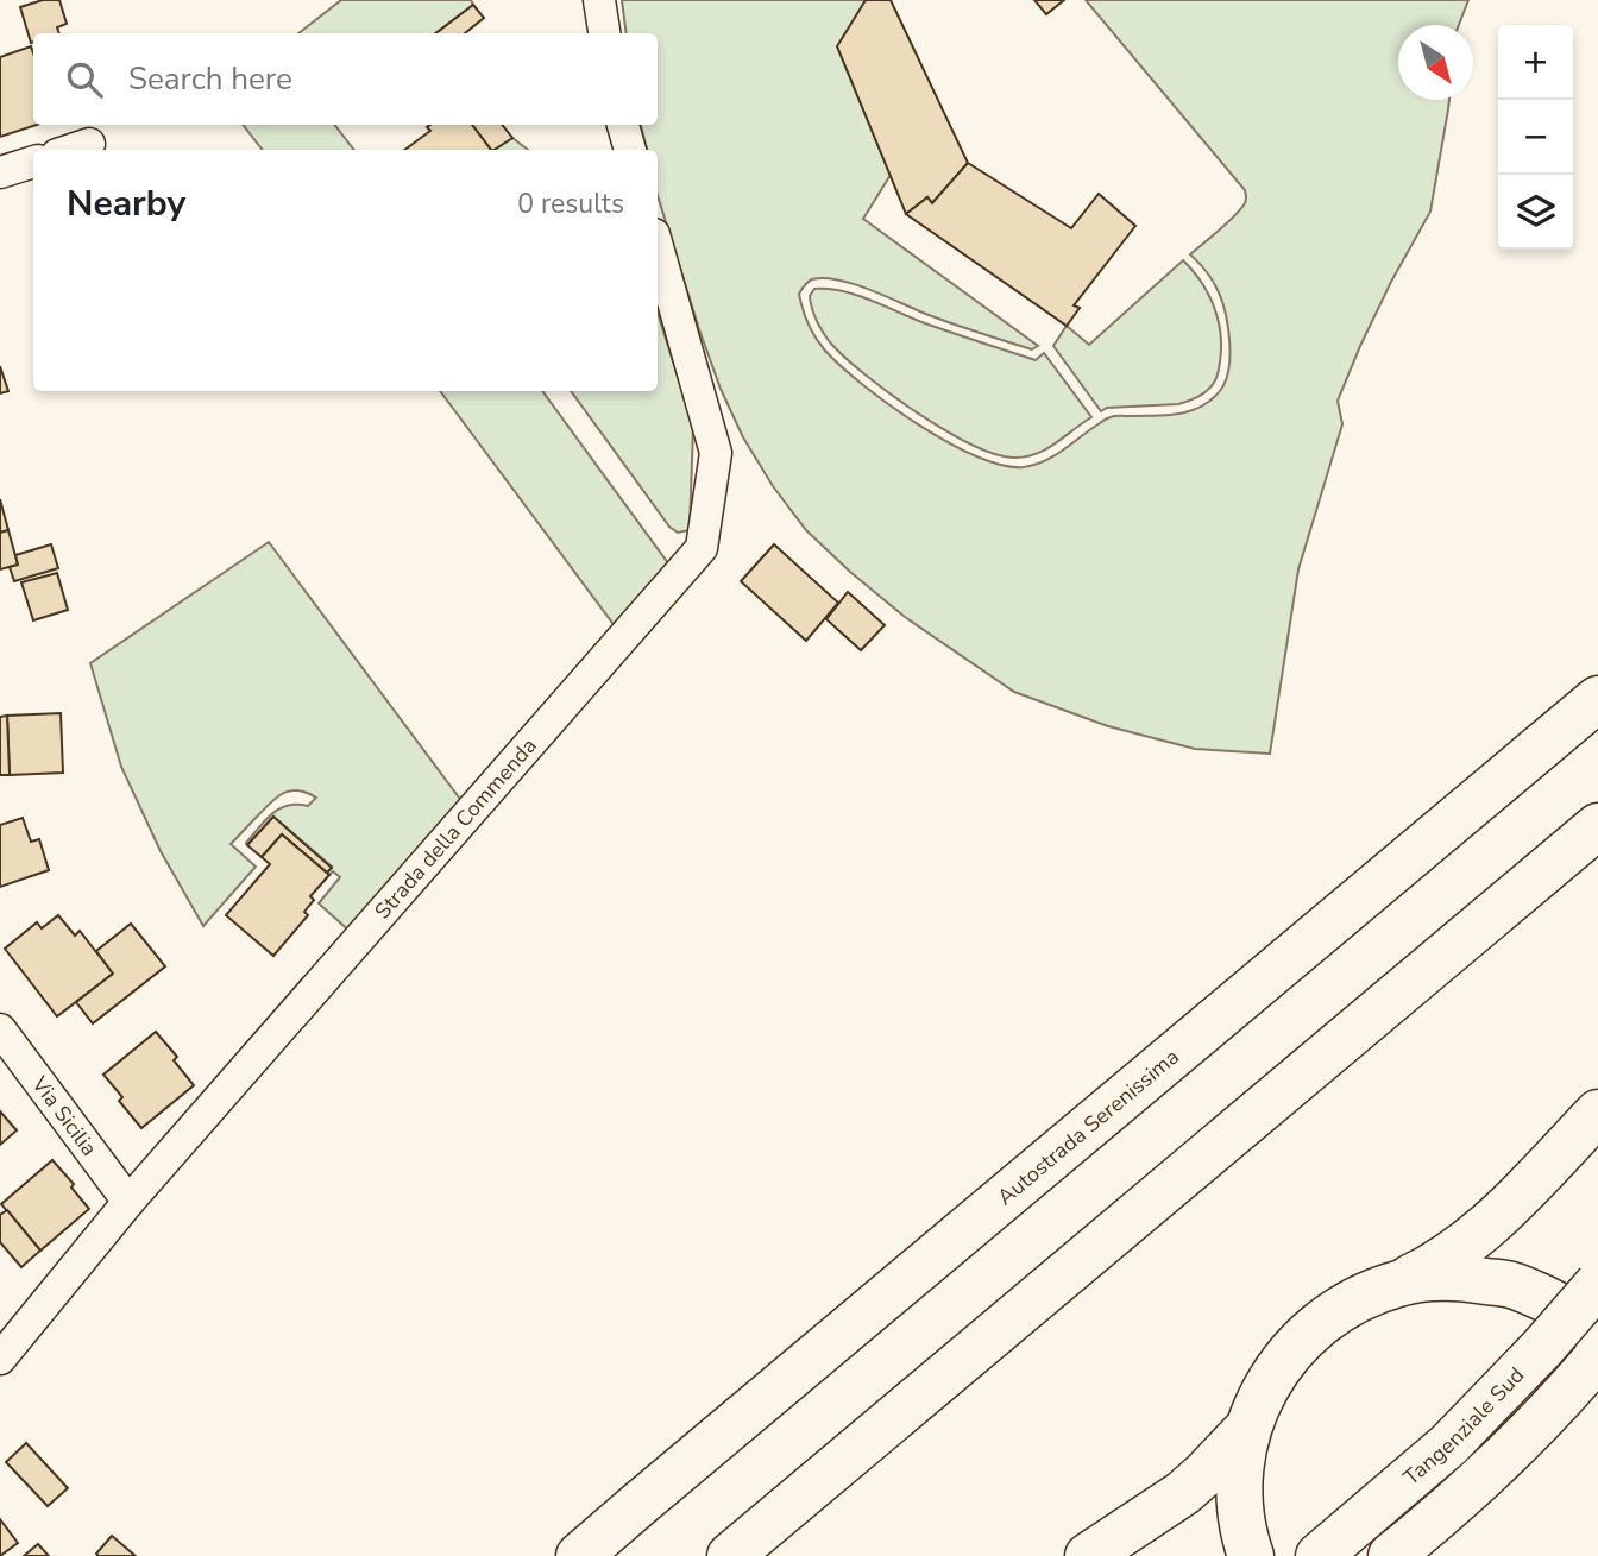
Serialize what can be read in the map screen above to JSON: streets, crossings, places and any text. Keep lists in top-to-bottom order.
{
  "streets": {
    "highway": ["Autostrada Serenissima", "Tangenziale Sud"],
    "street": ["Strada della Commenda", "Via Sicilia"]
  },
  "crossings": [
    ["Strada della Commenda", "Via Sicilia"]
  ],
  "north": "bottom right",
  "page": {
    "map_buttons": ["+", "−"],
    "search": "Search here",
    "heading": ["Nearby", "0 results"]
  }
}
